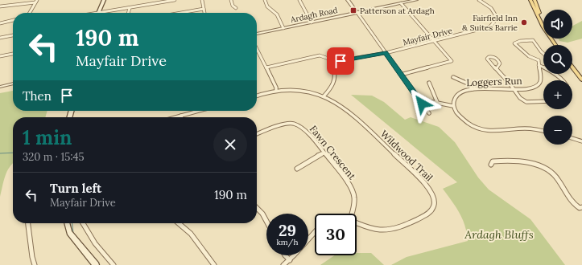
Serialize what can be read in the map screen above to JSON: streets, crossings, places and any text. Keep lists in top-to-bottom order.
{
  "streets": {
    "street": [
      "Ardagh Road",
      "Mayfair Drive",
      "Loggers Run",
      "Fawn Crescent",
      "Wildwood Trail"
    ]
  },
  "parks": ["Ardagh Bluffs"],
  "places": {
    "transit": ["Patterson at Ardagh"],
    "other": ["Fairfield Inn & Suites Barrie"]
  },
  "page": {
    "map_buttons": ["+", "−"],
    "turn": ["190 m", "Mayfair Drive"],
    "then": "Then",
    "heading": ["1 min", "320 m · 15:45"],
    "list": [
      {
        "name": "Turn left",
        "note": "Mayfair Drive",
        "value": "190 m"
      }
    ],
    "speed": "29 km/h",
    "limit": "30"
  }
}
